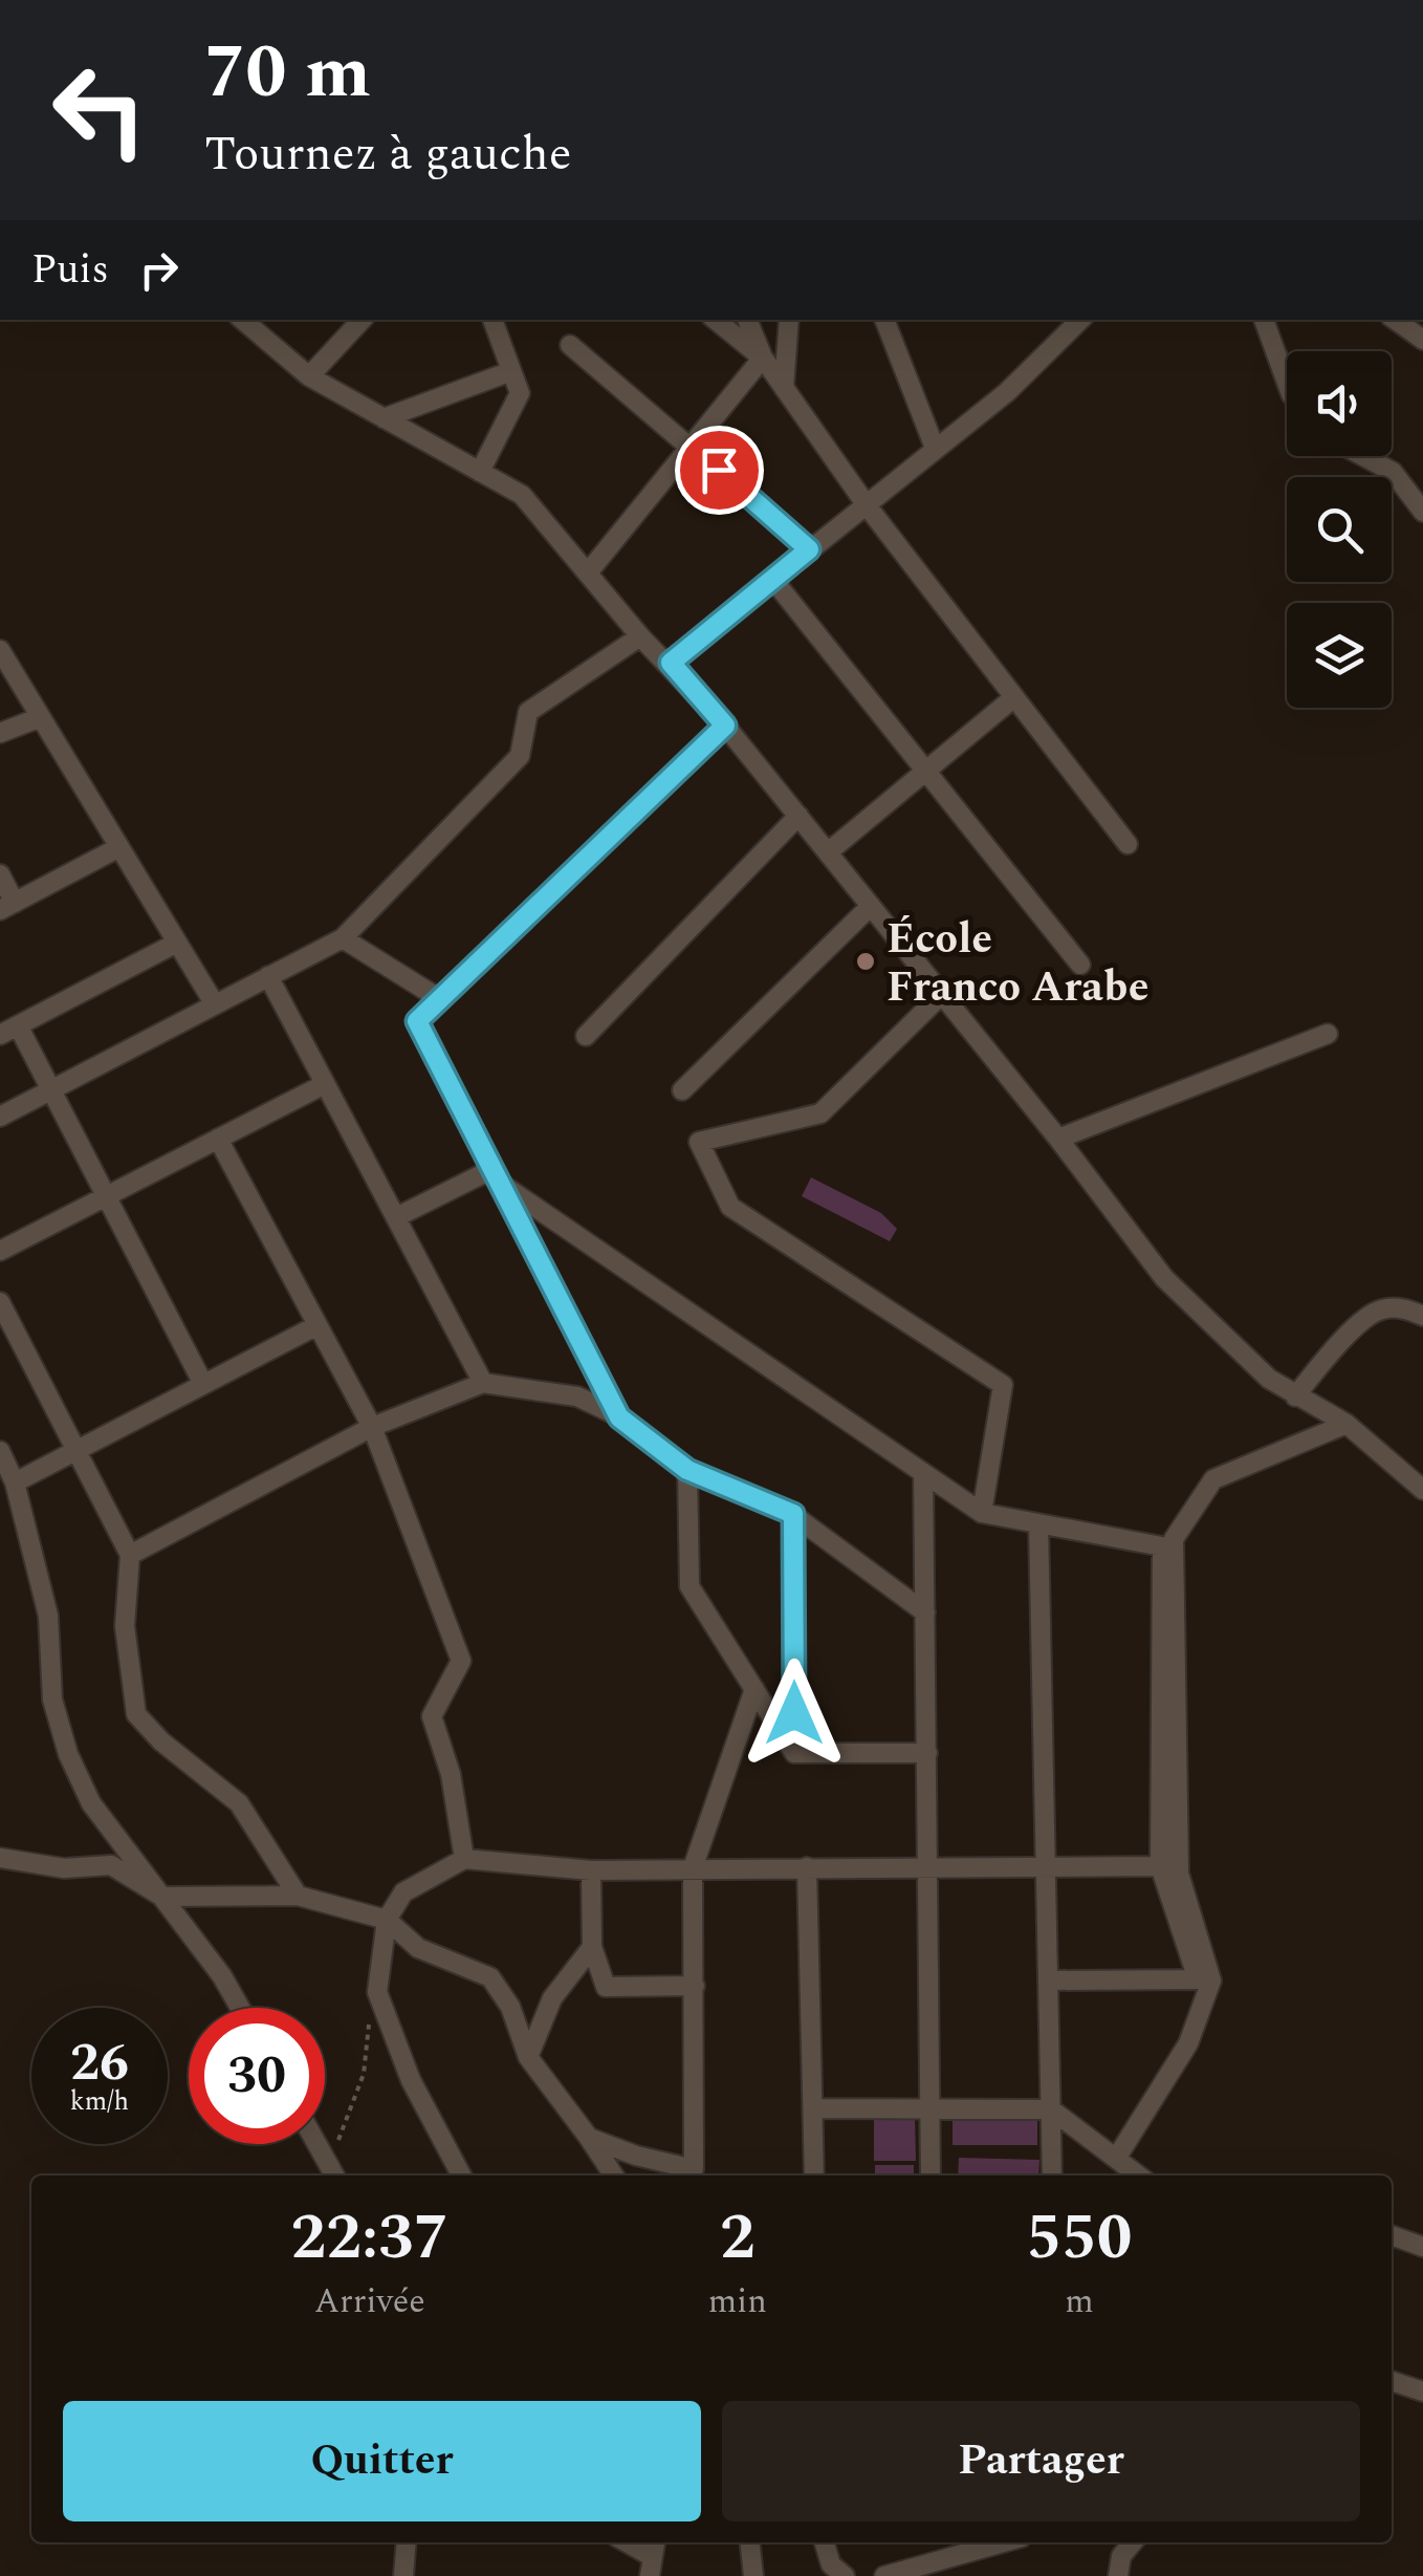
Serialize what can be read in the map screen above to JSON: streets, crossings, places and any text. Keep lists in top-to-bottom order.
{
  "places": ["École Franco Arabe"],
  "page": {
    "turn": ["70 m", "Tournez à gauche"],
    "then": "Puis",
    "speed": "26 km/h",
    "limit": "30",
    "eta": [
      "22:37",
      "Arrivée",
      "2",
      "min",
      "550",
      "m"
    ],
    "buttons": ["Quitter", "Partager"]
  }
}
